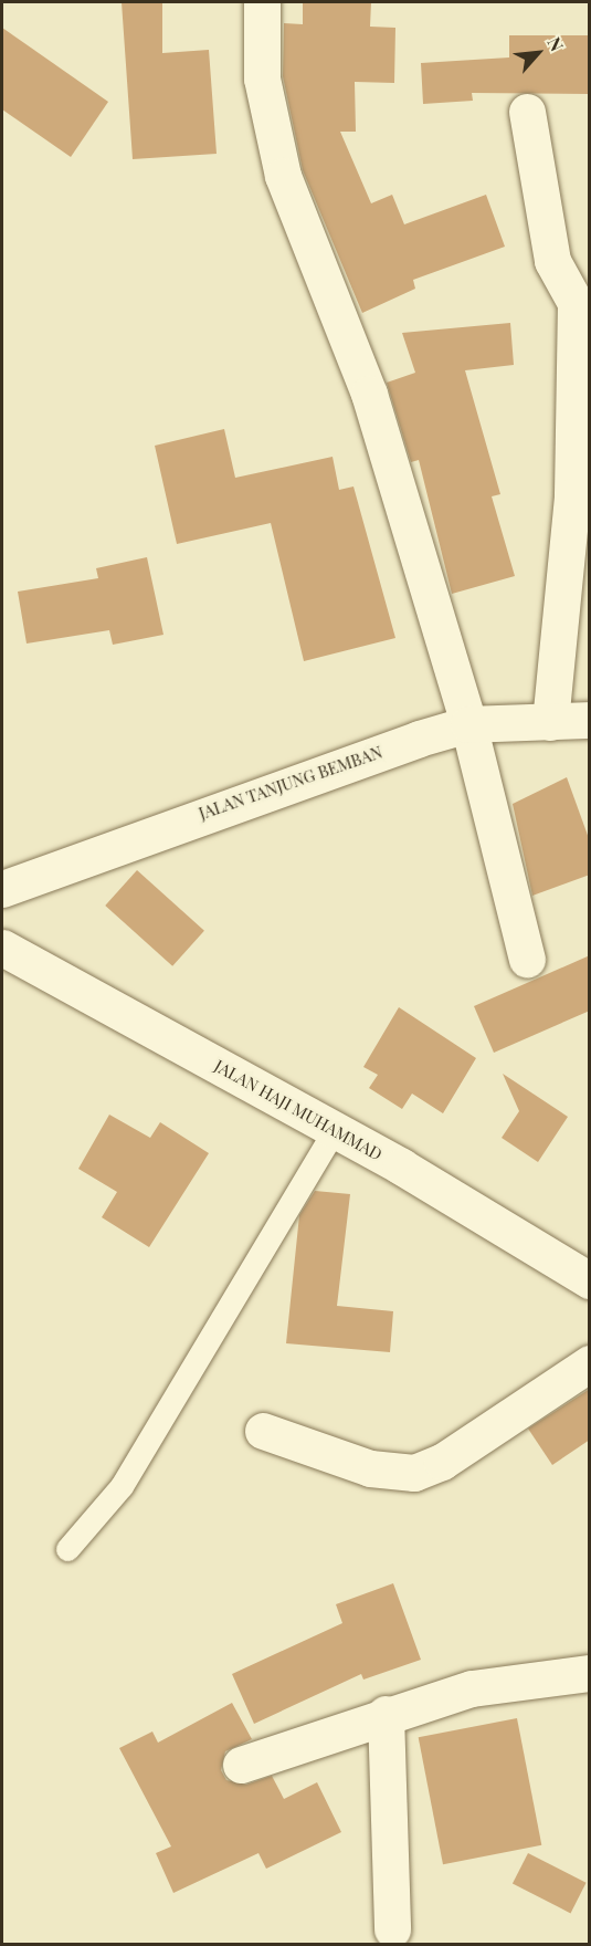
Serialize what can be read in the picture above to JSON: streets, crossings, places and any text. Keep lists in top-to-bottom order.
{
  "streets": {
    "street": ["JALAN TANJUNG BEMBAN", "JALAN HAJI MUHAMMAD"]
  },
  "north": "top right"
}
